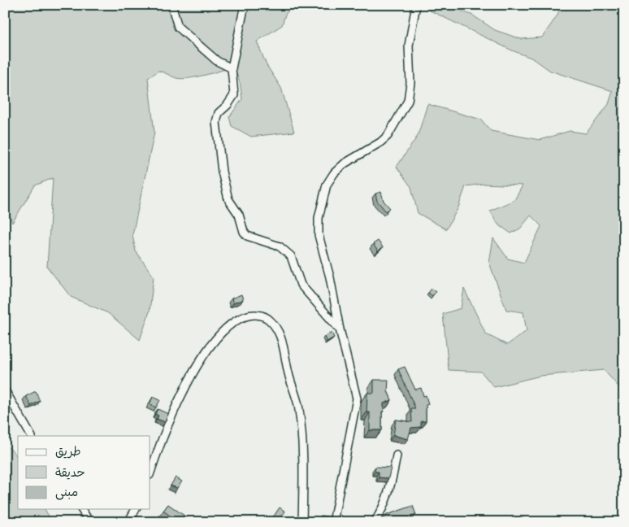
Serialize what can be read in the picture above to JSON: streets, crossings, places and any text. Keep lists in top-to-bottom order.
{
  "legend": ["طريق", "حديقة", "مبنى"]
}
